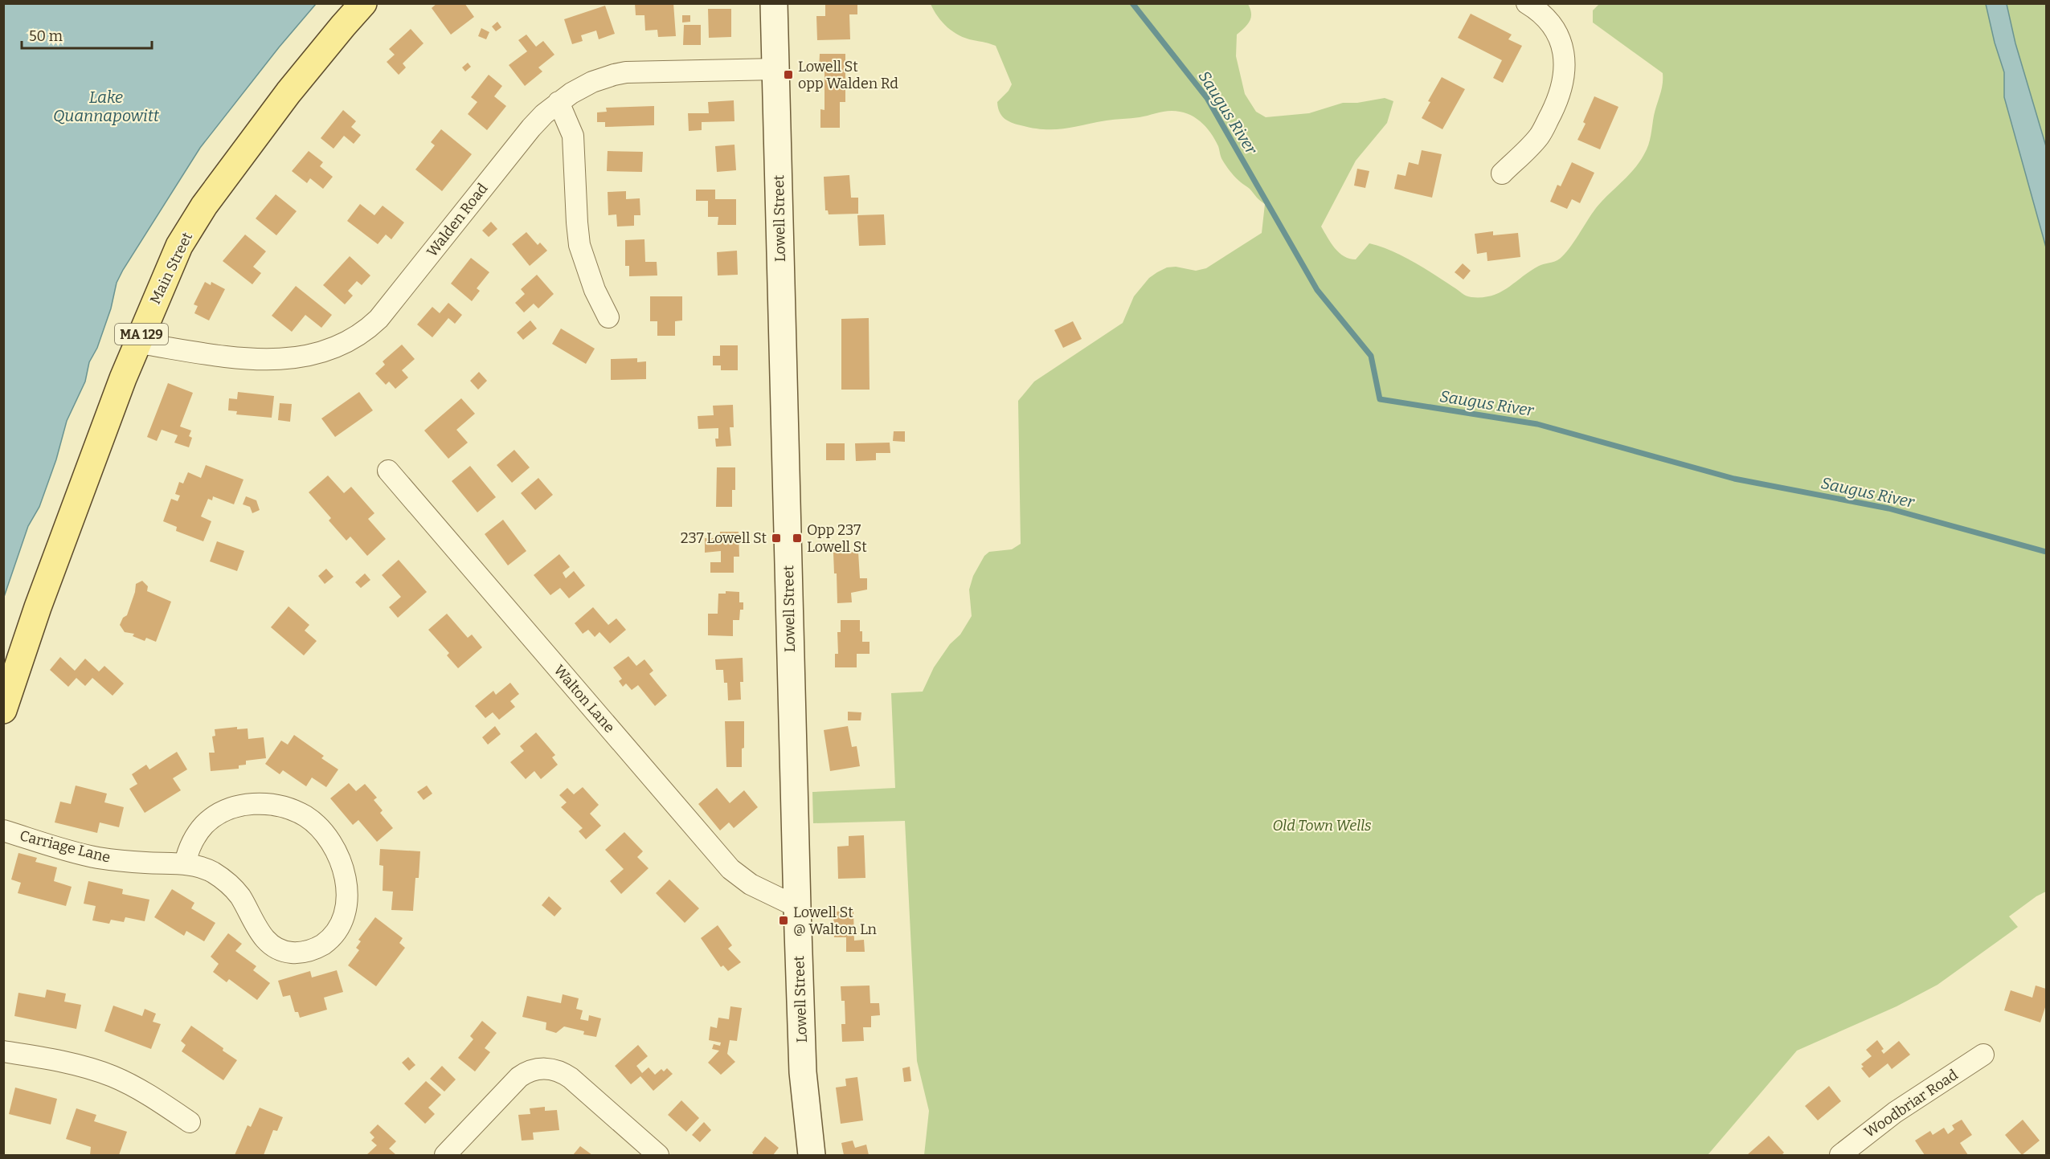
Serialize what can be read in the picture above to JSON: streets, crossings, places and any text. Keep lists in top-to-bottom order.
{
  "streets": {
    "main road": ["Lowell Street", "Main Street", "MA 129"],
    "street": [
      "Walden Road",
      "Walton Lane",
      "Carriage Lane",
      "Woodbriar Road"
    ]
  },
  "crossings": [
    ["Lowell Street", "Walden Road"],
    ["Lowell Street", "Walton Lane"],
    ["Walden Road", "Main Street"]
  ],
  "water": ["Lake Quannapowitt", "Saugus River"],
  "parks": ["Old Town Wells"],
  "places": {
    "transit": [
      "Lowell St opp Walden Rd",
      "237 Lowell St",
      "Opp 237 Lowell St",
      "Lowell St @ Walton Ln"
    ]
  },
  "scale_bar": "50 m"
}
